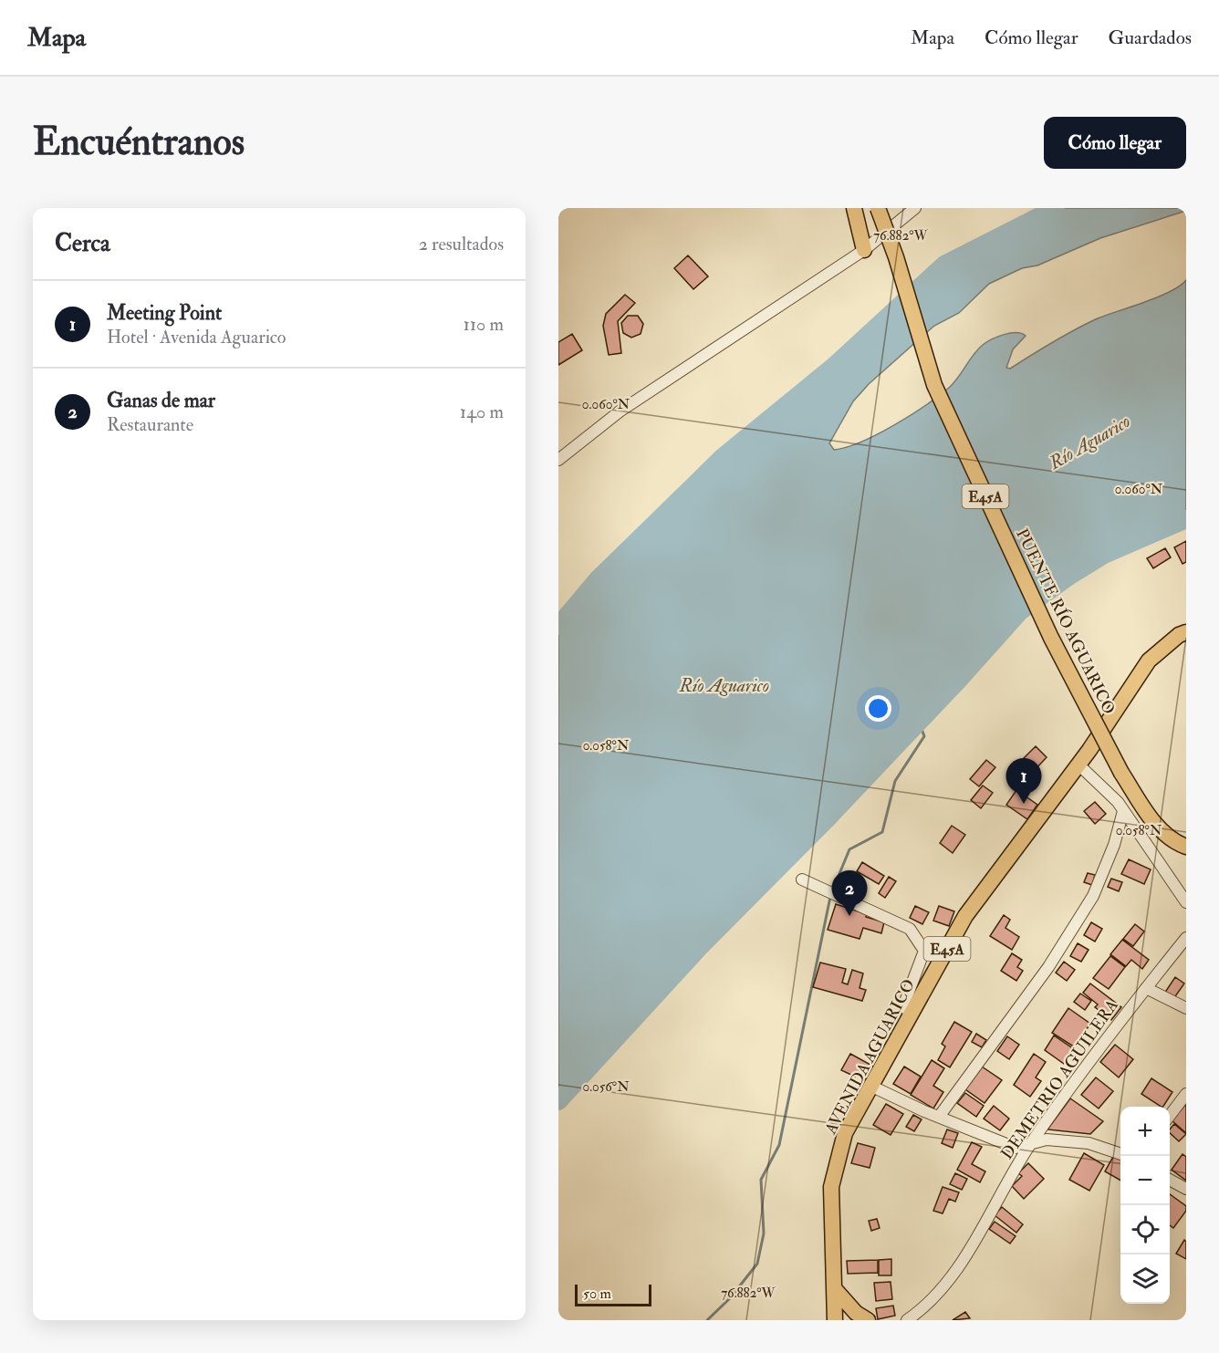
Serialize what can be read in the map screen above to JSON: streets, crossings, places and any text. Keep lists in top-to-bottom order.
{
  "streets": {
    "highway": ["E45A", "PUENTE RÍO AGUARICO", "AVENIDA AGUARICO"],
    "street": ["DEMETRIO AGUILERA"]
  },
  "water": ["Río Aguarico"],
  "scale_bar": "50 m",
  "page": {
    "header": "Mapa",
    "nav": ["Mapa", "Cómo llegar", "Guardados"],
    "buttons": "Cómo llegar",
    "title": "Encuéntranos",
    "heading": ["Cerca", "2 resultados"],
    "list": [
      {
        "mark": "1",
        "name": "Meeting Point",
        "note": "Hotel · Avenida Aguarico",
        "value": "110 m"
      },
      {
        "mark": "2",
        "name": "Ganas de mar",
        "note": "Restaurante",
        "value": "140 m"
      }
    ],
    "pins": ["1", "2"],
    "map_buttons": ["+", "−"],
    "scale": "50 m"
  },
  "coordinates": [
    "76.882°W",
    "0.060°N",
    "0.058°N",
    "0.056°N"
  ]
}
